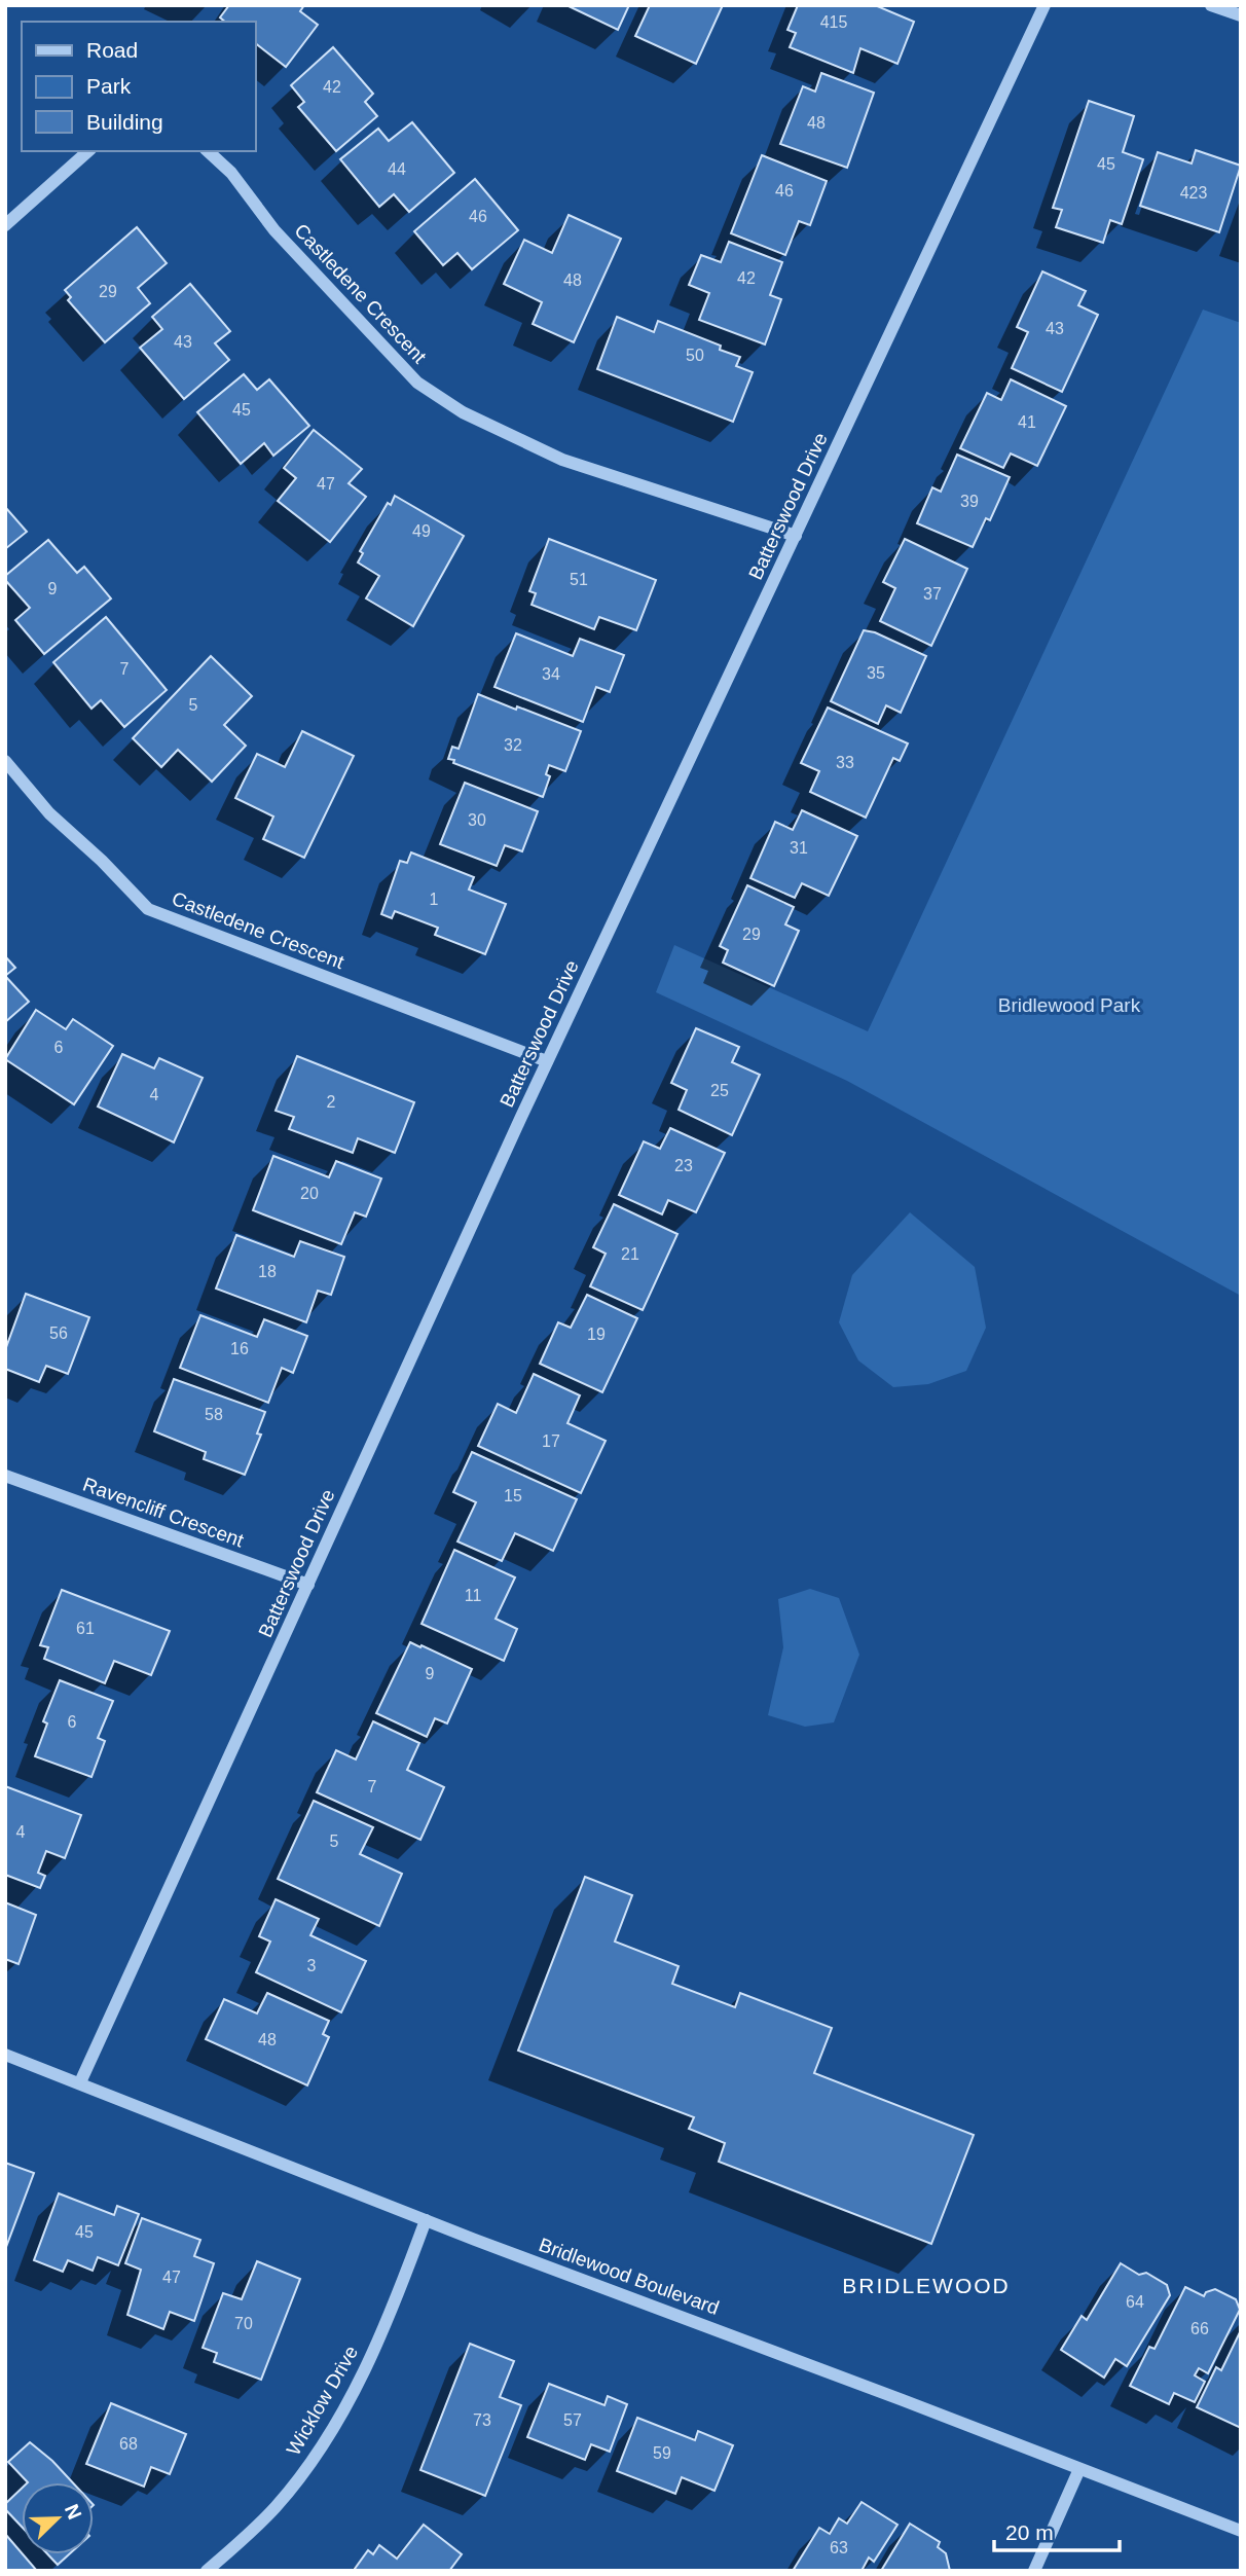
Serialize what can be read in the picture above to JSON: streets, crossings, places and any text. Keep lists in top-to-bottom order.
{
  "streets": {
    "street": [
      "Castledene Crescent",
      "Batterswood Drive",
      "Ravencliff Crescent",
      "Bridlewood Boulevard",
      "Wicklow Drive"
    ]
  },
  "crossings": [
    ["Castledene Crescent", "Batterswood Drive"],
    ["Batterswood Drive", "Ravencliff Crescent"],
    ["Batterswood Drive", "Bridlewood Boulevard"],
    ["Bridlewood Boulevard", "Wicklow Drive"]
  ],
  "districts": ["BRIDLEWOOD"],
  "parks": ["Bridlewood Park"],
  "house_numbers": [
    "415",
    "42",
    "48",
    "45",
    "44",
    "46",
    "423",
    "46",
    "42",
    "48",
    "29",
    "43",
    "43",
    "50",
    "45",
    "41",
    "47",
    "39",
    "49",
    "51",
    "9",
    "37",
    "7",
    "35",
    "34",
    "5",
    "32",
    "33",
    "30",
    "31",
    "1",
    "29",
    "6",
    "25",
    "4",
    "2",
    "23",
    "20",
    "21",
    "18",
    "56",
    "19",
    "16",
    "58",
    "17",
    "15",
    "11",
    "61",
    "9",
    "6",
    "7",
    "4",
    "5",
    "3",
    "48",
    "45",
    "47",
    "64",
    "70",
    "66",
    "73",
    "57",
    "68",
    "59",
    "63"
  ],
  "legend": ["Road", "Park", "Building"],
  "scale_bar": "20 m",
  "north": "top right"
}
